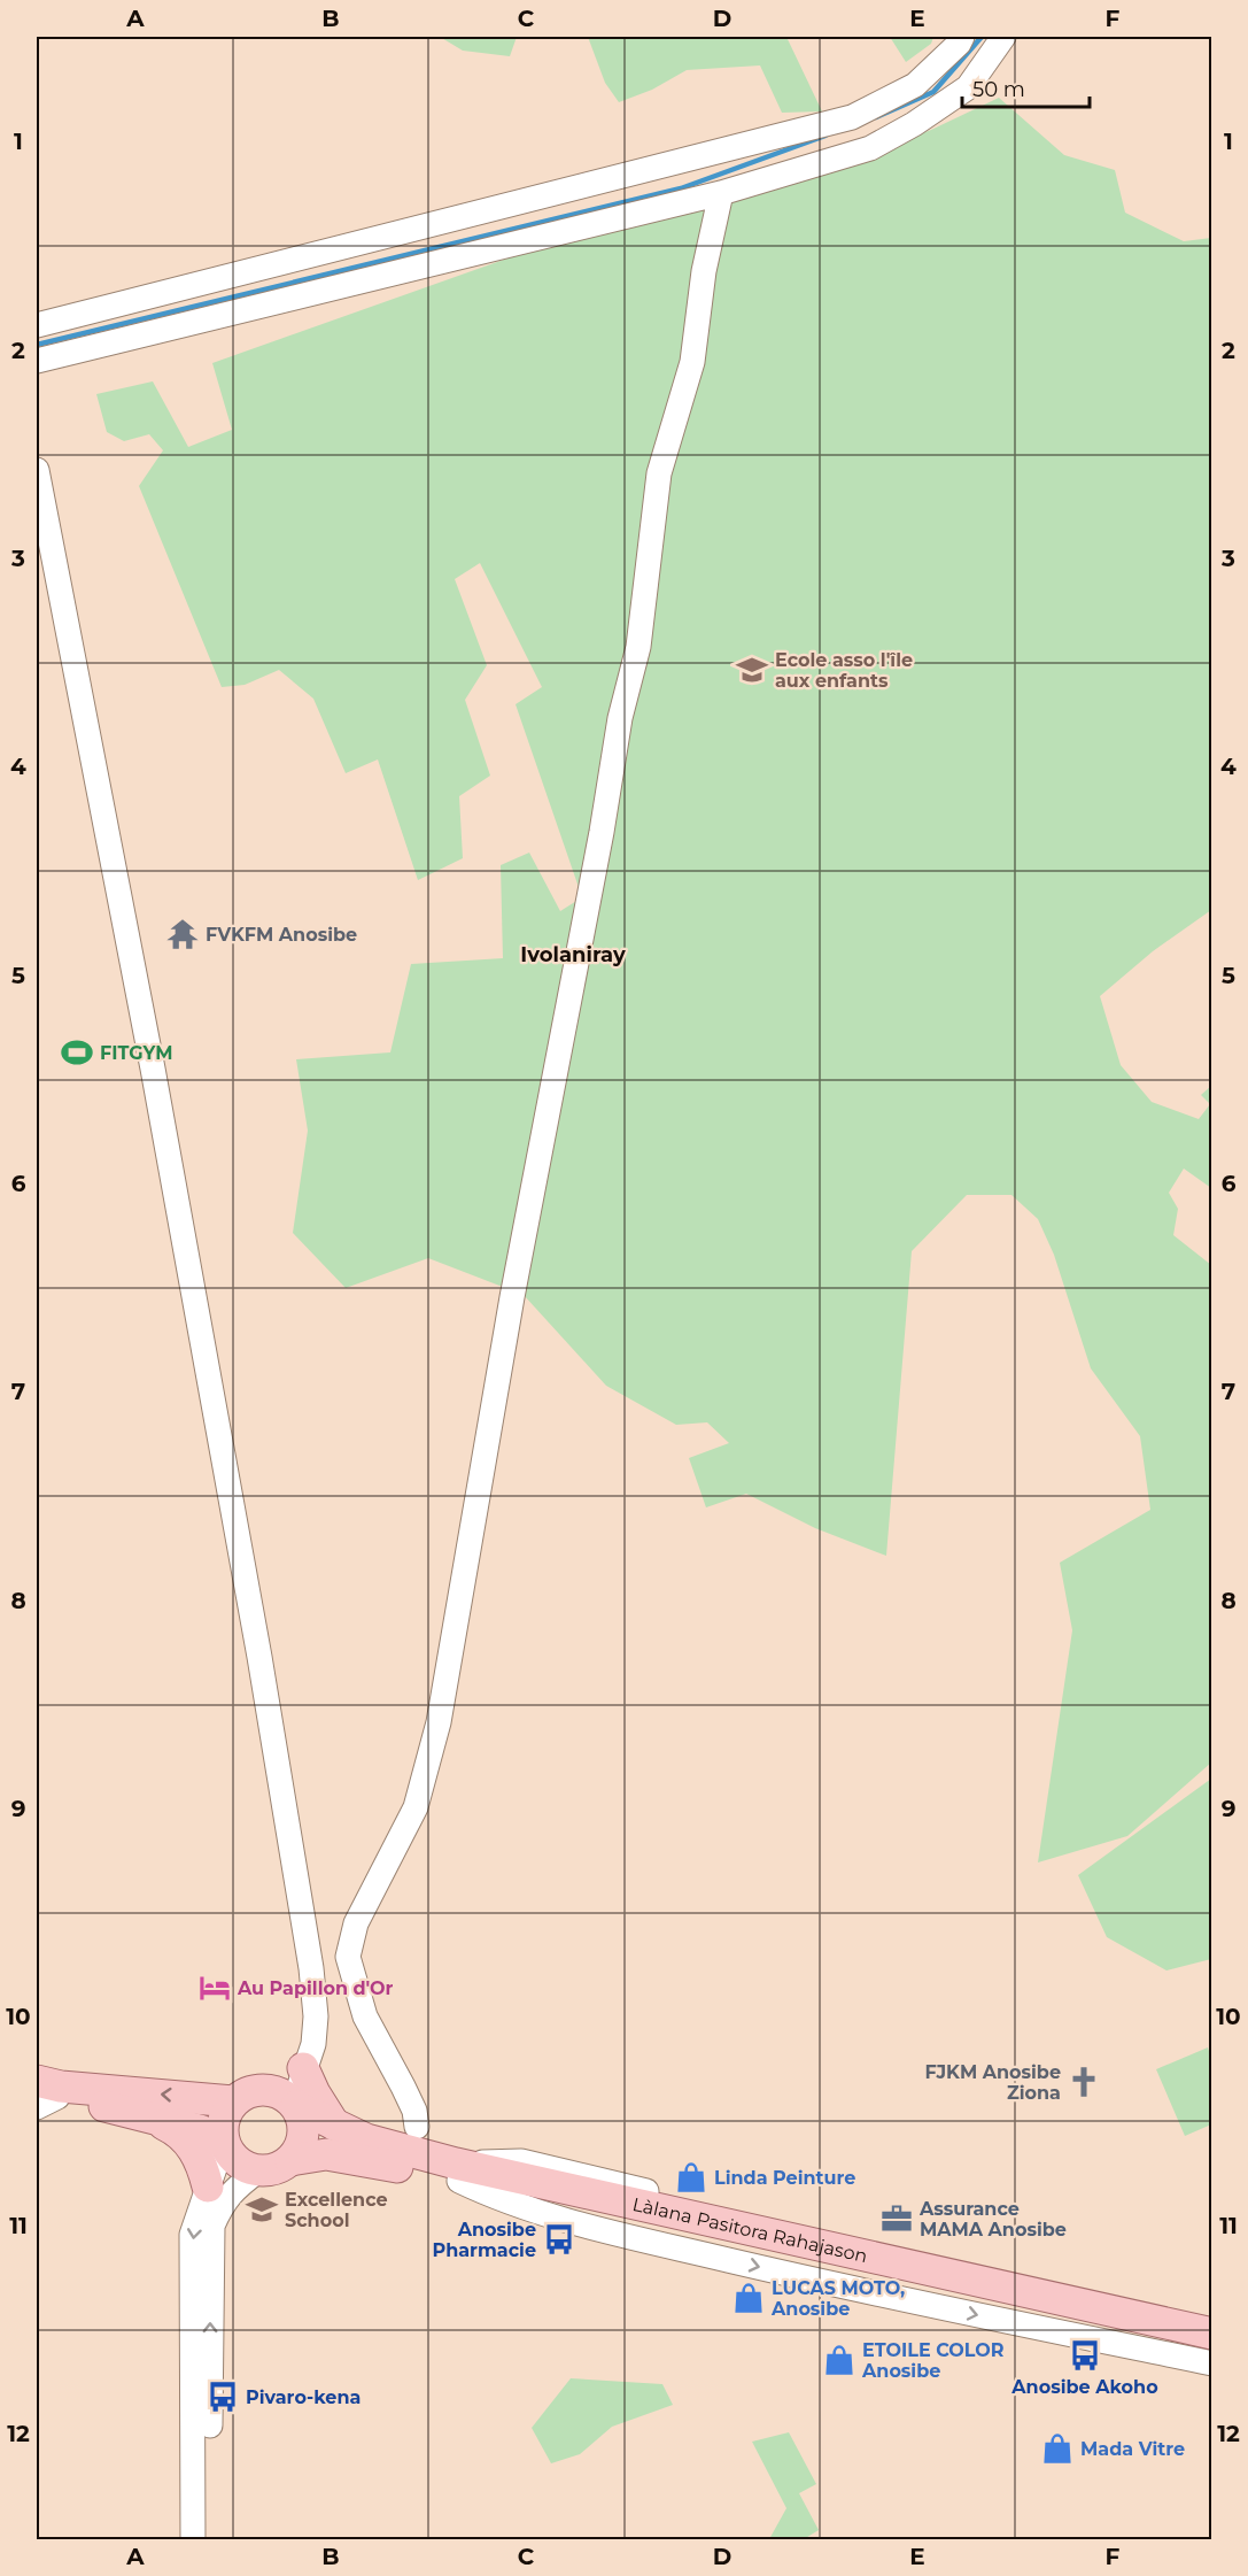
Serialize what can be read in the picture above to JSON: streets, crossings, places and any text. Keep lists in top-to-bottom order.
{
  "streets": {
    "main road": ["Làlana Pasitora Rahajason"]
  },
  "districts": ["Ivolaniray"],
  "places": {
    "school or university": ["Ecole asso l'île aux enfants", "Excellence School"],
    "temple": ["FVKFM Anosibe"],
    "sports": ["FITGYM"],
    "hotel": ["Au Papillon d'Or"],
    "church": ["FJKM Anosibe Ziona"],
    "shop": [
      "Linda Peinture",
      "LUCAS MOTO, Anosibe",
      "ETOILE COLOR Anosibe",
      "Mada Vitre"
    ],
    "office": ["Assurance MAMA Anosibe"],
    "bus stop": ["Anosibe Pharmacie", "Anosibe Akoho", "Pivaro-kena"]
  },
  "scale_bar": "50 m",
  "grid": {
    "columns": [
      "A",
      "B",
      "C",
      "D",
      "E",
      "F"
    ],
    "rows": [
      "1",
      "2",
      "3",
      "4",
      "5",
      "6",
      "7",
      "8",
      "9",
      "10",
      "11",
      "12"
    ]
  }
}
